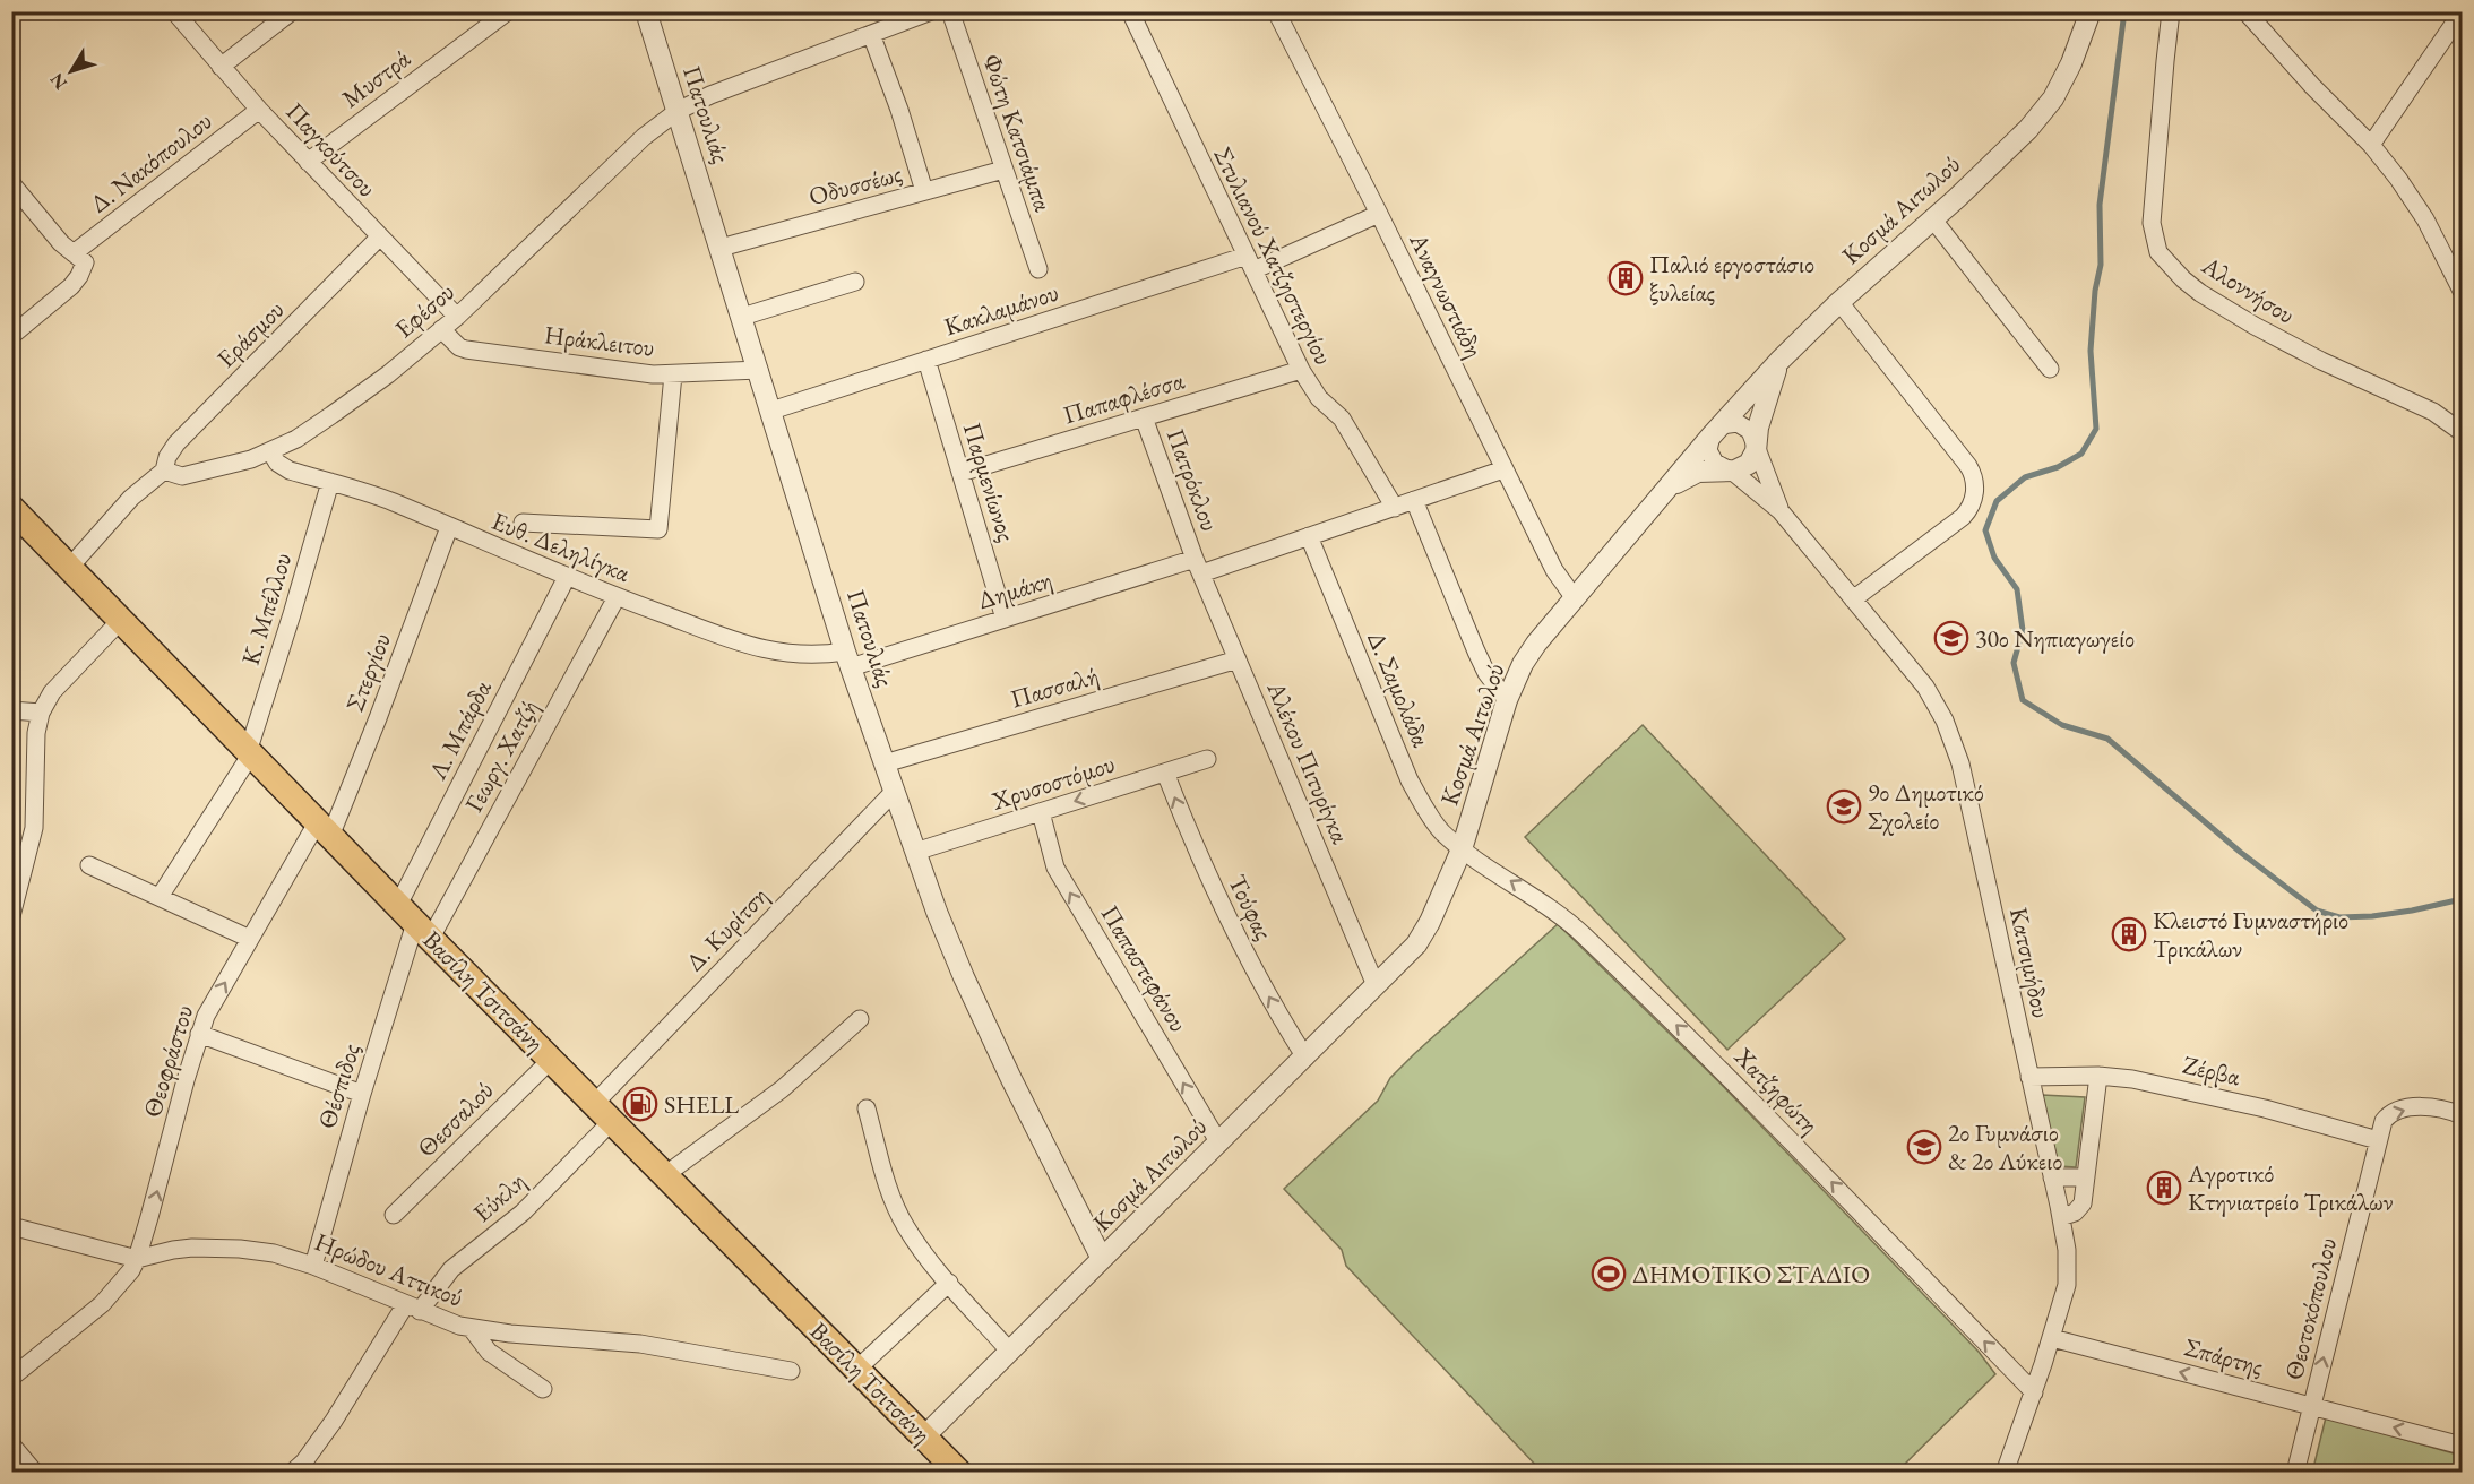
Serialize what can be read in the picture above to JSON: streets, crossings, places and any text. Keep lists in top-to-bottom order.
{
  "streets": {
    "main road": ["Βασίλη Τσιτσάνη"],
    "street": [
      "Μυστρά",
      "Πατουλιάς",
      "Φώτη Κατσιάμπα",
      "Παγκούτσου",
      "Δ. Νακόπουλου",
      "Οδυσσέως",
      "Κοσμά Αιτωλού",
      "Στυλιανού Χατζηστεργίου",
      "Αλοννήσου",
      "Αναγνωστιάδη",
      "Κακλαμάνου",
      "Εφέσου",
      "Εράσμου",
      "Ηράκλειτου",
      "Παπαφλέσσα",
      "Πατρόκλου",
      "Παρμενίωνος",
      "Ευθ. Δεληλίγκα",
      "Δημάκη",
      "Κ. Μπέλλου",
      "Στεργίου",
      "Πασσαλή",
      "Δ. Σαμολάδα",
      "Λ. Μπάρδα",
      "Γεωργ. Χατζή",
      "Αλέκου Πιτυρίγκα",
      "Χρυσοστόμου",
      "Τούφας",
      "Δ. Κυρίτση",
      "Κατσιμήδου",
      "Παπαστεφάνου",
      "Θεοφράστου",
      "Ζέρβα",
      "Θέσπιδος",
      "Χατζηφώτη",
      "Θεσσαλού",
      "Εύκλη",
      "Ηρώδου Αττικού",
      "Θεοτοκόπουλου",
      "Σπάρτης"
    ]
  },
  "crossings": [
    ["Μυστρά", "Παγκούτσου"],
    ["Πατουλιάς", "Οδυσσέως"],
    ["Πατουλιάς", "Κοσμά Αιτωλού"],
    ["Πατουλιάς", "Κακλαμάνου"],
    ["Πατουλιάς", "Εφέσου"],
    ["Πατουλιάς", "Ηράκλειτου"],
    ["Πατουλιάς", "Ευθ. Δεληλίγκα"],
    ["Πατουλιάς", "Δημάκη"],
    ["Πατουλιάς", "Πασσαλή"],
    ["Πατουλιάς", "Χρυσοστόμου"],
    ["Πατουλιάς", "Δ. Κυρίτση"],
    ["Φώτη Κατσιάμπα", "Οδυσσέως"],
    ["Παγκούτσου", "Δ. Νακόπουλου"],
    ["Παγκούτσου", "Εφέσου"],
    ["Παγκούτσου", "Εράσμου"],
    ["Κοσμά Αιτωλού", "Αναγνωστιάδη"],
    ["Κοσμά Αιτωλού", "Δ. Σαμολάδα"],
    ["Κοσμά Αιτωλού", "Αλέκου Πιτυρίγκα"],
    ["Κοσμά Αιτωλού", "Τούφας"],
    ["Κοσμά Αιτωλού", "Παπαστεφάνου"],
    ["Κοσμά Αιτωλού", "Βασίλη Τσιτσάνη"],
    ["Κοσμά Αιτωλού", "Χατζηφώτη"],
    ["Στυλιανού Χατζηστεργίου", "Κακλαμάνου"],
    ["Στυλιανού Χατζηστεργίου", "Παπαφλέσσα"],
    ["Στυλιανού Χατζηστεργίου", "Δημάκη"],
    ["Αναγνωστιάδη", "Κακλαμάνου"],
    ["Αναγνωστιάδη", "Δημάκη"],
    ["Κακλαμάνου", "Παρμενίωνος"],
    ["Εφέσου", "Εράσμου"],
    ["Εφέσου", "Ηράκλειτου"],
    ["Εφέσου", "Ευθ. Δεληλίγκα"],
    ["Παπαφλέσσα", "Πατρόκλου"],
    ["Παπαφλέσσα", "Παρμενίωνος"],
    ["Πατρόκλου", "Δημάκη"],
    ["Πατρόκλου", "Αλέκου Πιτυρίγκα"],
    ["Παρμενίωνος", "Δημάκη"],
    ["Ευθ. Δεληλίγκα", "Δημάκη"],
    ["Ευθ. Δεληλίγκα", "Κ. Μπέλλου"],
    ["Ευθ. Δεληλίγκα", "Στεργίου"],
    ["Ευθ. Δεληλίγκα", "Λ. Μπάρδα"],
    ["Ευθ. Δεληλίγκα", "Γεωργ. Χατζή"],
    ["Δημάκη", "Δ. Σαμολάδα"],
    ["Δημάκη", "Αλέκου Πιτυρίγκα"],
    ["Κ. Μπέλλου", "Βασίλη Τσιτσάνη"],
    ["Στεργίου", "Βασίλη Τσιτσάνη"],
    ["Στεργίου", "Θεοφράστου"],
    ["Πασσαλή", "Αλέκου Πιτυρίγκα"],
    ["Δ. Σαμολάδα", "Χατζηφώτη"],
    ["Λ. Μπάρδα", "Γεωργ. Χατζή"],
    ["Λ. Μπάρδα", "Βασίλη Τσιτσάνη"],
    ["Λ. Μπάρδα", "Θέσπιδος"],
    ["Γεωργ. Χατζή", "Βασίλη Τσιτσάνη"],
    ["Γεωργ. Χατζή", "Θέσπιδος"],
    ["Χρυσοστόμου", "Τούφας"],
    ["Χρυσοστόμου", "Παπαστεφάνου"],
    ["Δ. Κυρίτση", "Βασίλη Τσιτσάνη"],
    ["Δ. Κυρίτση", "Εύκλη"],
    ["Κατσιμήδου", "Ζέρβα"],
    ["Κατσιμήδου", "Χατζηφώτη"],
    ["Κατσιμήδου", "Σπάρτης"],
    ["Βασίλη Τσιτσάνη", "Θεοφράστου"],
    ["Βασίλη Τσιτσάνη", "Θέσπιδος"],
    ["Βασίλη Τσιτσάνη", "Θεσσαλού"],
    ["Βασίλη Τσιτσάνη", "Εύκλη"],
    ["Θεοφράστου", "Ηρώδου Αττικού"],
    ["Ζέρβα", "Θεοτοκόπουλου"],
    ["Θέσπιδος", "Ηρώδου Αττικού"],
    ["Εύκλη", "Ηρώδου Αττικού"],
    ["Θεοτοκόπουλου", "Σπάρτης"]
  ],
  "one_way": [
    "Χρυσοστόμου",
    "Τούφας",
    "Παπαστεφάνου",
    "Θεοφράστου",
    "Χατζηφώτη",
    "Θεοτοκόπουλου",
    "Σπάρτης"
  ],
  "places": {
    "building": ["Παλιό εργοστάσιο ξυλείας", "Κλειστό Γυμναστήριο Τρικάλων", "Αγροτικό Κτηνιατρείο Τρικάλων"],
    "school or university": ["30ο Νηπιαγωγείο", "9ο Δημοτικό Σχολείο", "2ο Γυμνάσιο & 2ο Λύκειο"],
    "fuel station": ["SHELL"],
    "sports": ["ΔΗΜΟΤΙΚΟ ΣΤΑΔΙΟ"]
  },
  "north": "bottom left"
}
